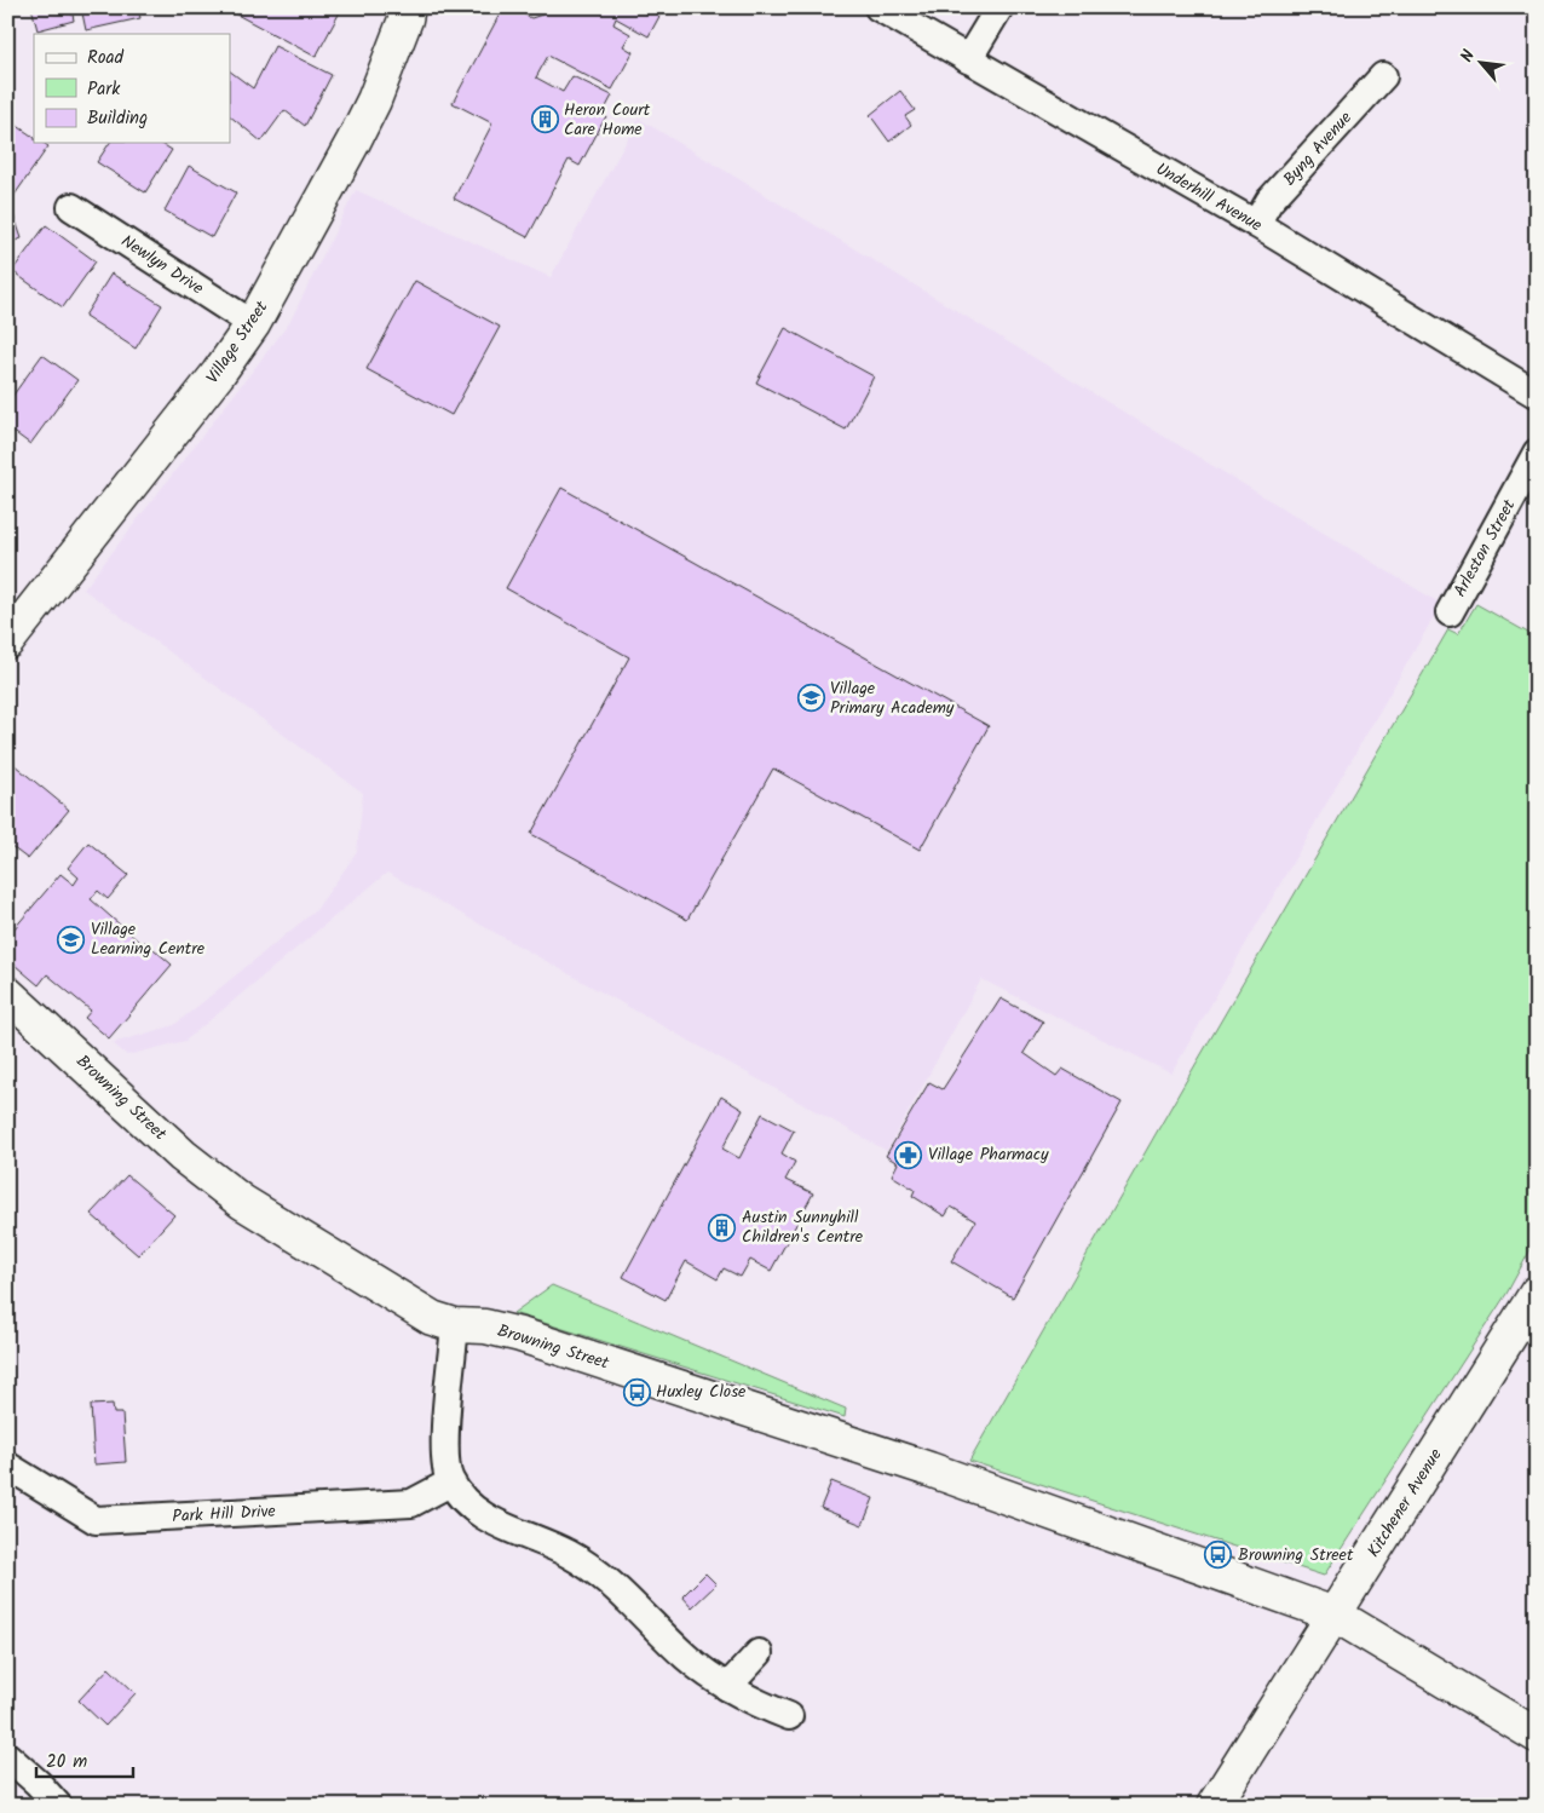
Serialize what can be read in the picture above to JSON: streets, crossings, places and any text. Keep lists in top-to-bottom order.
{
  "streets": {
    "street": [
      "Byng Avenue",
      "Underhill Avenue",
      "Newlyn Drive",
      "Village Street",
      "Arleston Street",
      "Browning Street",
      "Kitchener Avenue",
      "Park Hill Drive"
    ]
  },
  "crossings": [
    ["Byng Avenue", "Underhill Avenue"],
    ["Newlyn Drive", "Village Street"],
    ["Browning Street", "Kitchener Avenue"]
  ],
  "places": {
    "building": ["Heron Court Care Home", "Austin Sunnyhill Children's Centre"],
    "school or university": ["Village Primary Academy", "Village Learning Centre"],
    "pharmacy": ["Village Pharmacy"],
    "bus stop": ["Huxley Close", "Browning Street"]
  },
  "legend": ["Road", "Park", "Building"],
  "scale_bar": "20 m",
  "north": "top left"
}
